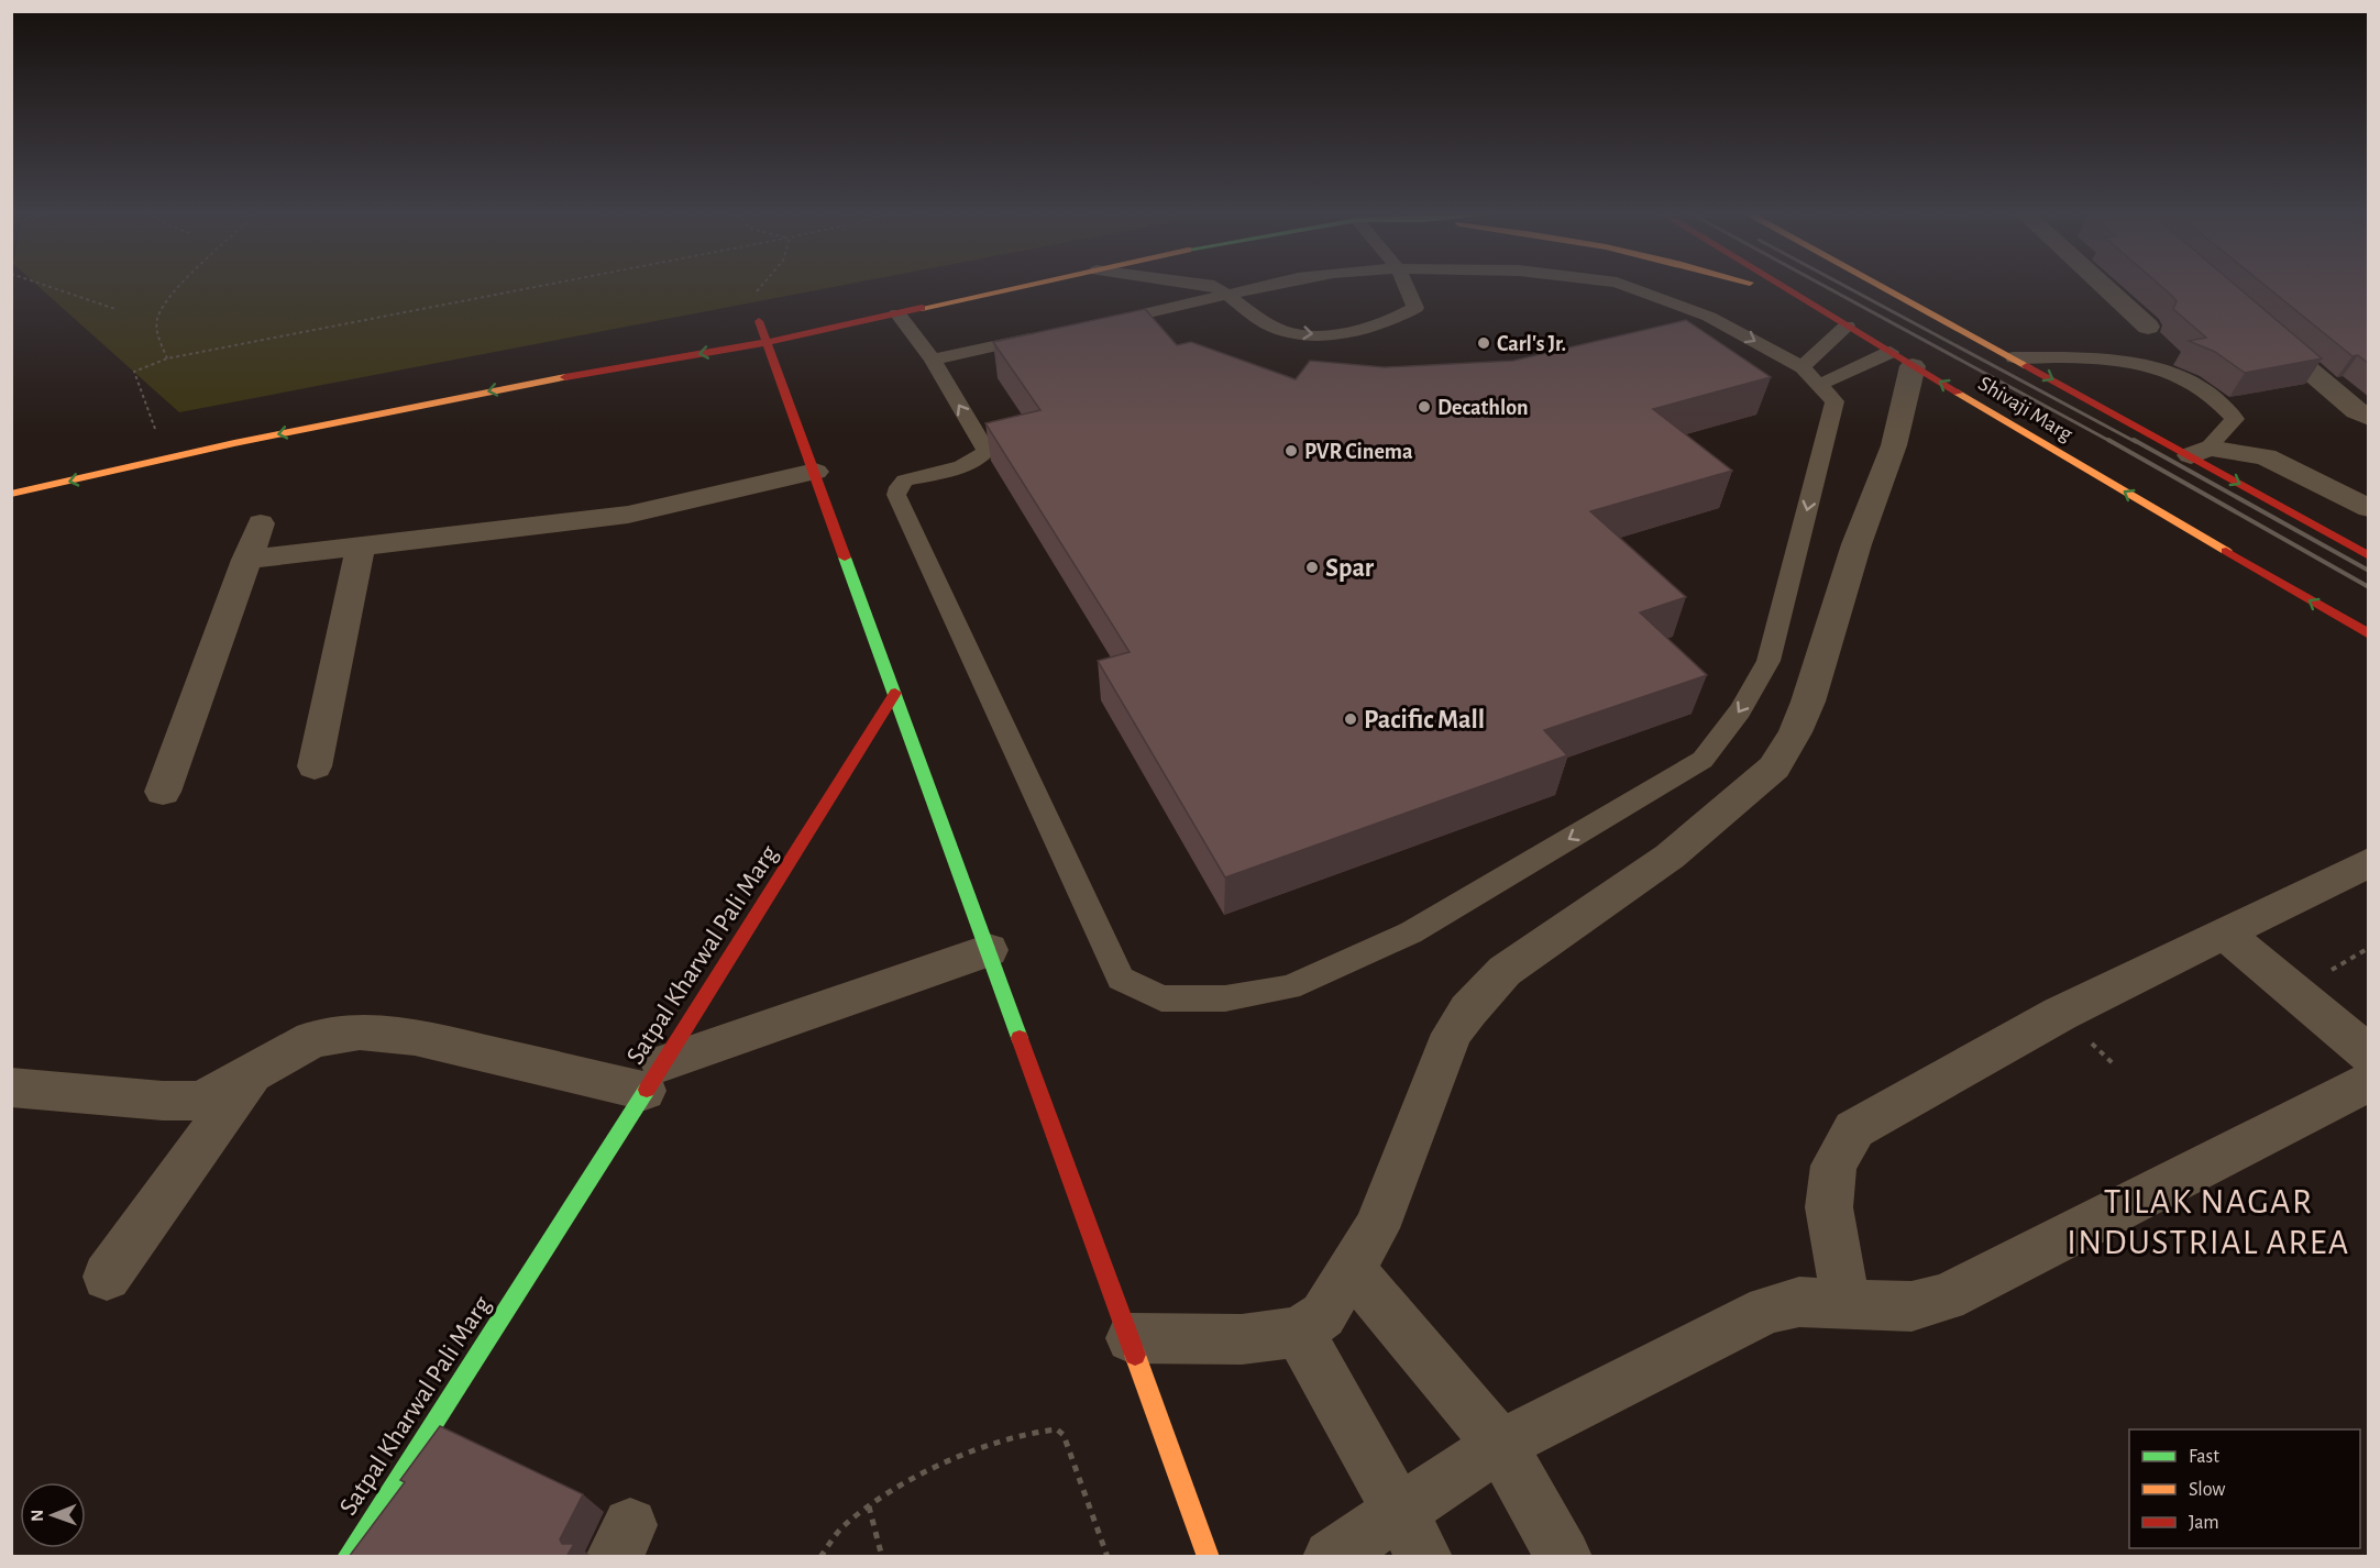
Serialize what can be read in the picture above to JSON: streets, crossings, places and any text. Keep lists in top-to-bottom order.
{
  "streets": {
    "street": ["Shivaji Marg", "Satpal Kharwal Pali Marg"]
  },
  "districts": ["TILAK NAGAR INDUSTRIAL AREA"],
  "places": [
    "Carl's Jr.",
    "Decathlon",
    "PVR Cinema",
    "Spar",
    "Pacific Mall"
  ],
  "legend": ["Fast", "Slow", "Jam"],
  "north": "left"
}
